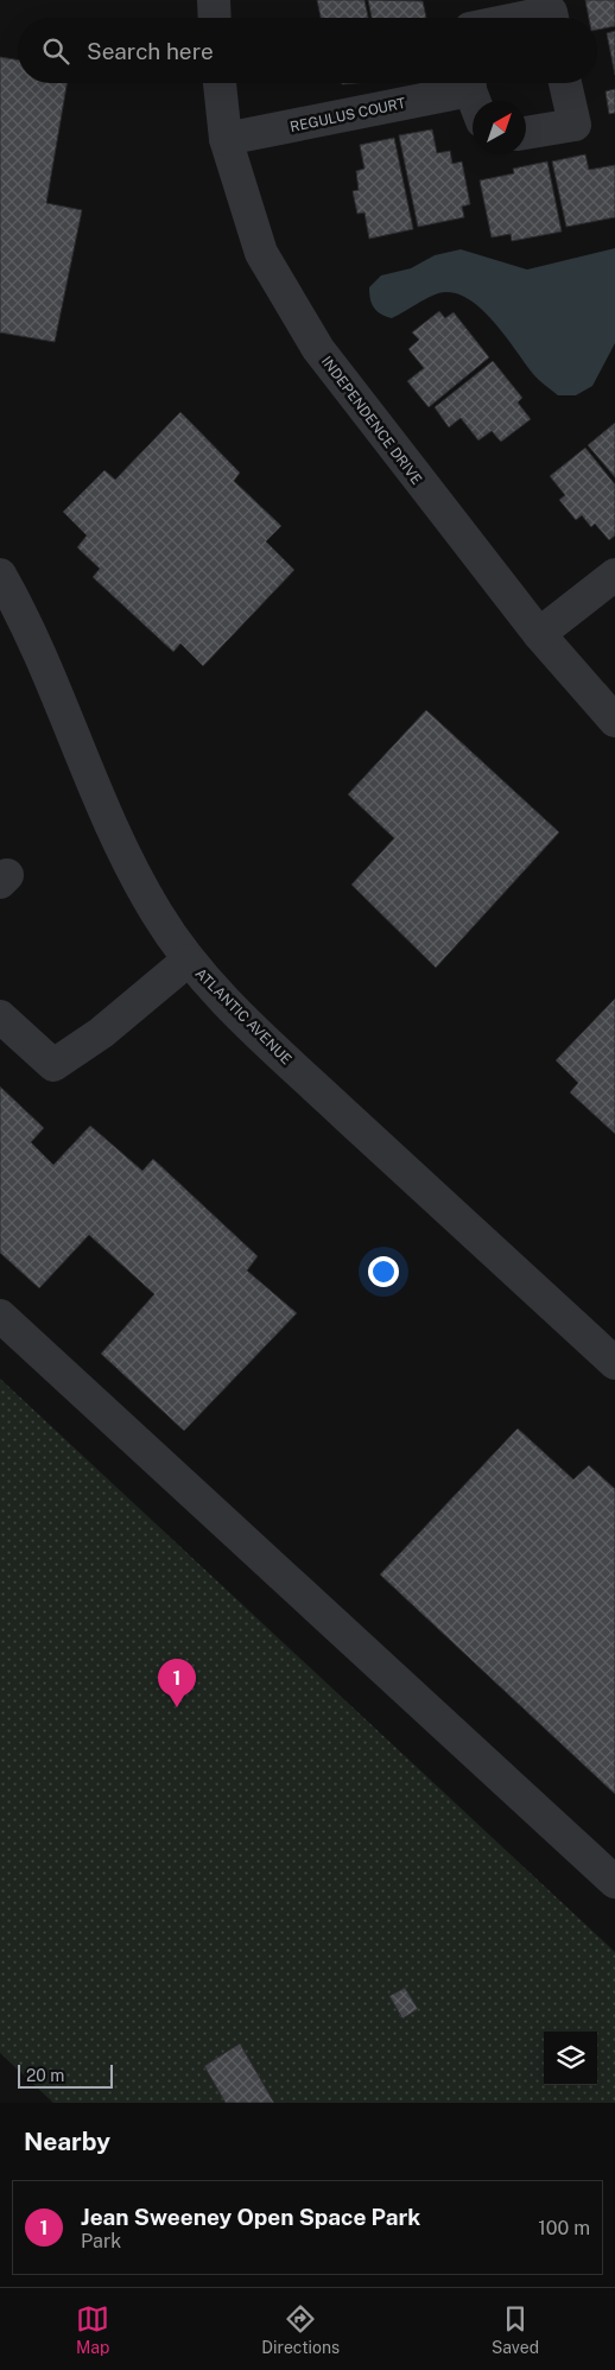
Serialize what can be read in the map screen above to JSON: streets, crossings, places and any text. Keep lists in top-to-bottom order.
{
  "streets": {
    "street": ["REGULUS COURT", "INDEPENDENCE DRIVE", "ATLANTIC AVENUE"]
  },
  "crossings": [
    ["REGULUS COURT", "INDEPENDENCE DRIVE"]
  ],
  "scale_bar": "20 m",
  "north": "top right",
  "page": {
    "search": "Search here",
    "pins": "1",
    "scale": "20 m",
    "heading": "Nearby",
    "list": [
      {
        "mark": "1",
        "name": "Jean Sweeney Open Space Park",
        "note": "Park",
        "value": "100 m"
      }
    ],
    "nav": ["Map", "Directions", "Saved"]
  }
}
